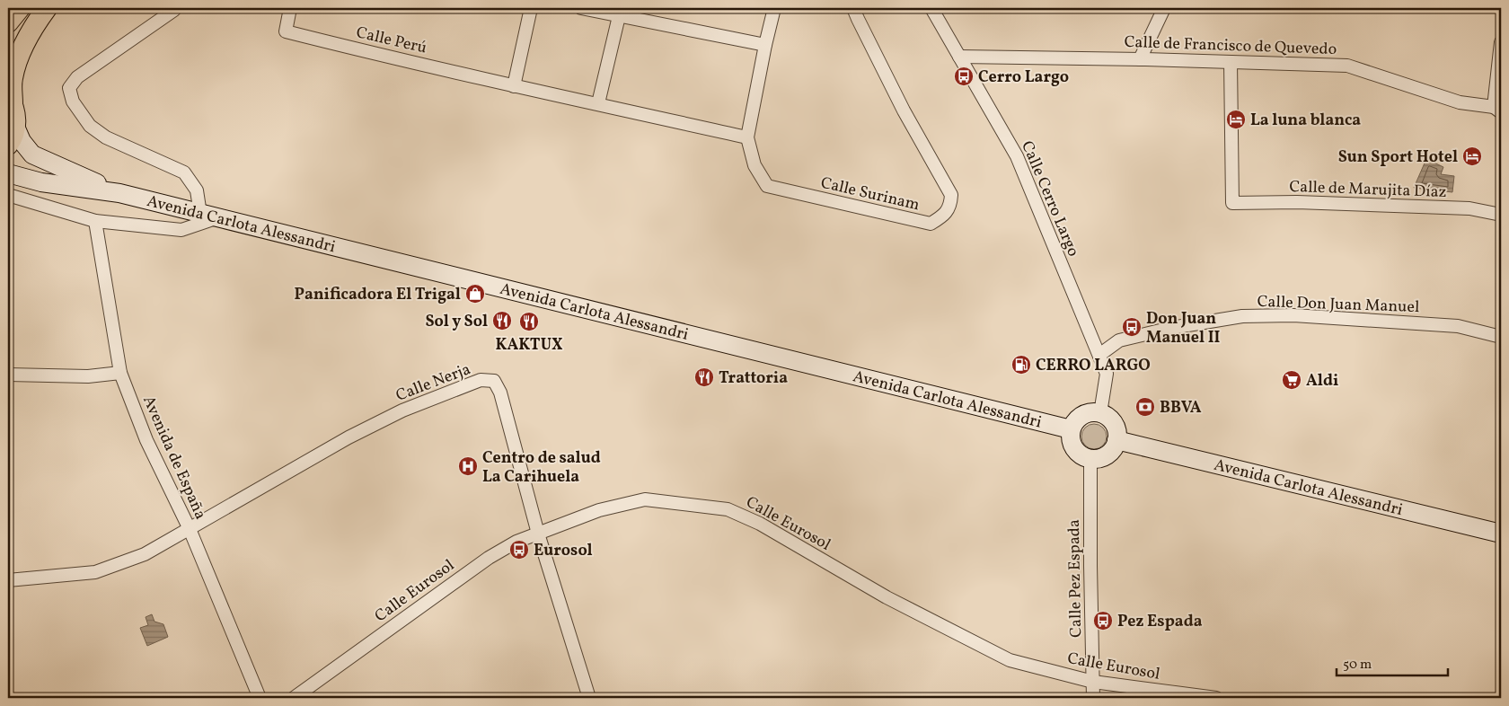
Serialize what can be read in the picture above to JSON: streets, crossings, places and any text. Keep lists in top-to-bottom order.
{
  "streets": {
    "main road": ["Avenida Carlota Alessandri"],
    "street": [
      "Calle Perú",
      "Calle de Francisco de Quevedo",
      "Calle de Marujita Díaz",
      "Calle Surinam",
      "Calle Cerro Largo",
      "Calle Don Juan Manuel",
      "Calle Nerja",
      "Avenida de España",
      "Calle Eurosol",
      "Calle Pez Espada"
    ]
  },
  "crossings": [
    ["Calle Perú", "Calle Surinam"],
    ["Calle de Francisco de Quevedo", "Calle de Marujita Díaz"],
    ["Calle de Francisco de Quevedo", "Calle Cerro Largo"],
    ["Calle Cerro Largo", "Avenida Carlota Alessandri"],
    ["Calle Cerro Largo", "Calle Don Juan Manuel"],
    ["Calle Cerro Largo", "Calle Pez Espada"],
    ["Avenida Carlota Alessandri", "Calle Pez Espada"],
    ["Calle Nerja", "Avenida de España"],
    ["Calle Nerja", "Calle Eurosol"],
    ["Calle Eurosol", "Calle Pez Espada"]
  ],
  "places": {
    "bus stop": [
      "Cerro Largo",
      "Don Juan Manuel II",
      "Eurosol",
      "Pez Espada"
    ],
    "hotel": ["La luna blanca", "Sun Sport Hotel"],
    "shop": ["Panificadora El Trigal"],
    "restaurant": ["Sol y Sol", "KAKTUX", "Trattoria"],
    "fuel station": ["CERRO LARGO"],
    "supermarket": ["Aldi"],
    "bank": ["BBVA"],
    "hospital": ["Centro de salud La Carihuela"]
  },
  "scale_bar": "50 m"
}
